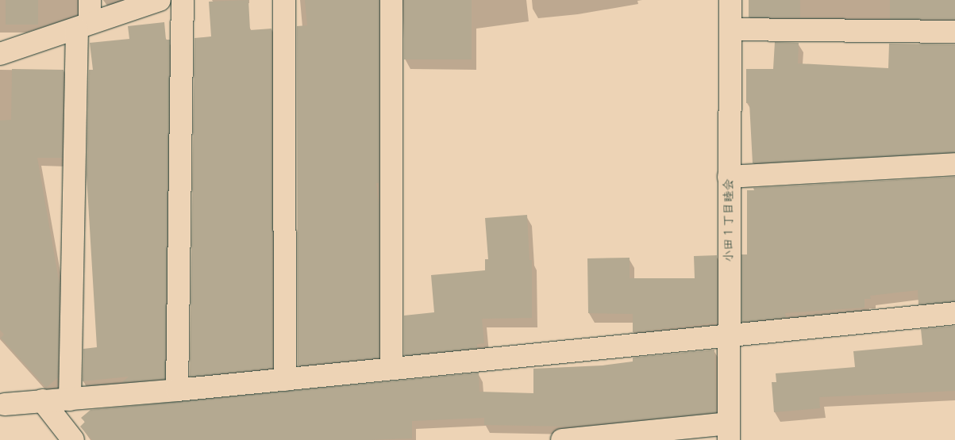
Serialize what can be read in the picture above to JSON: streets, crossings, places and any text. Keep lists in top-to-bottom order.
{
  "streets": {
    "street": ["小田１丁目睦会"]
  }
}
